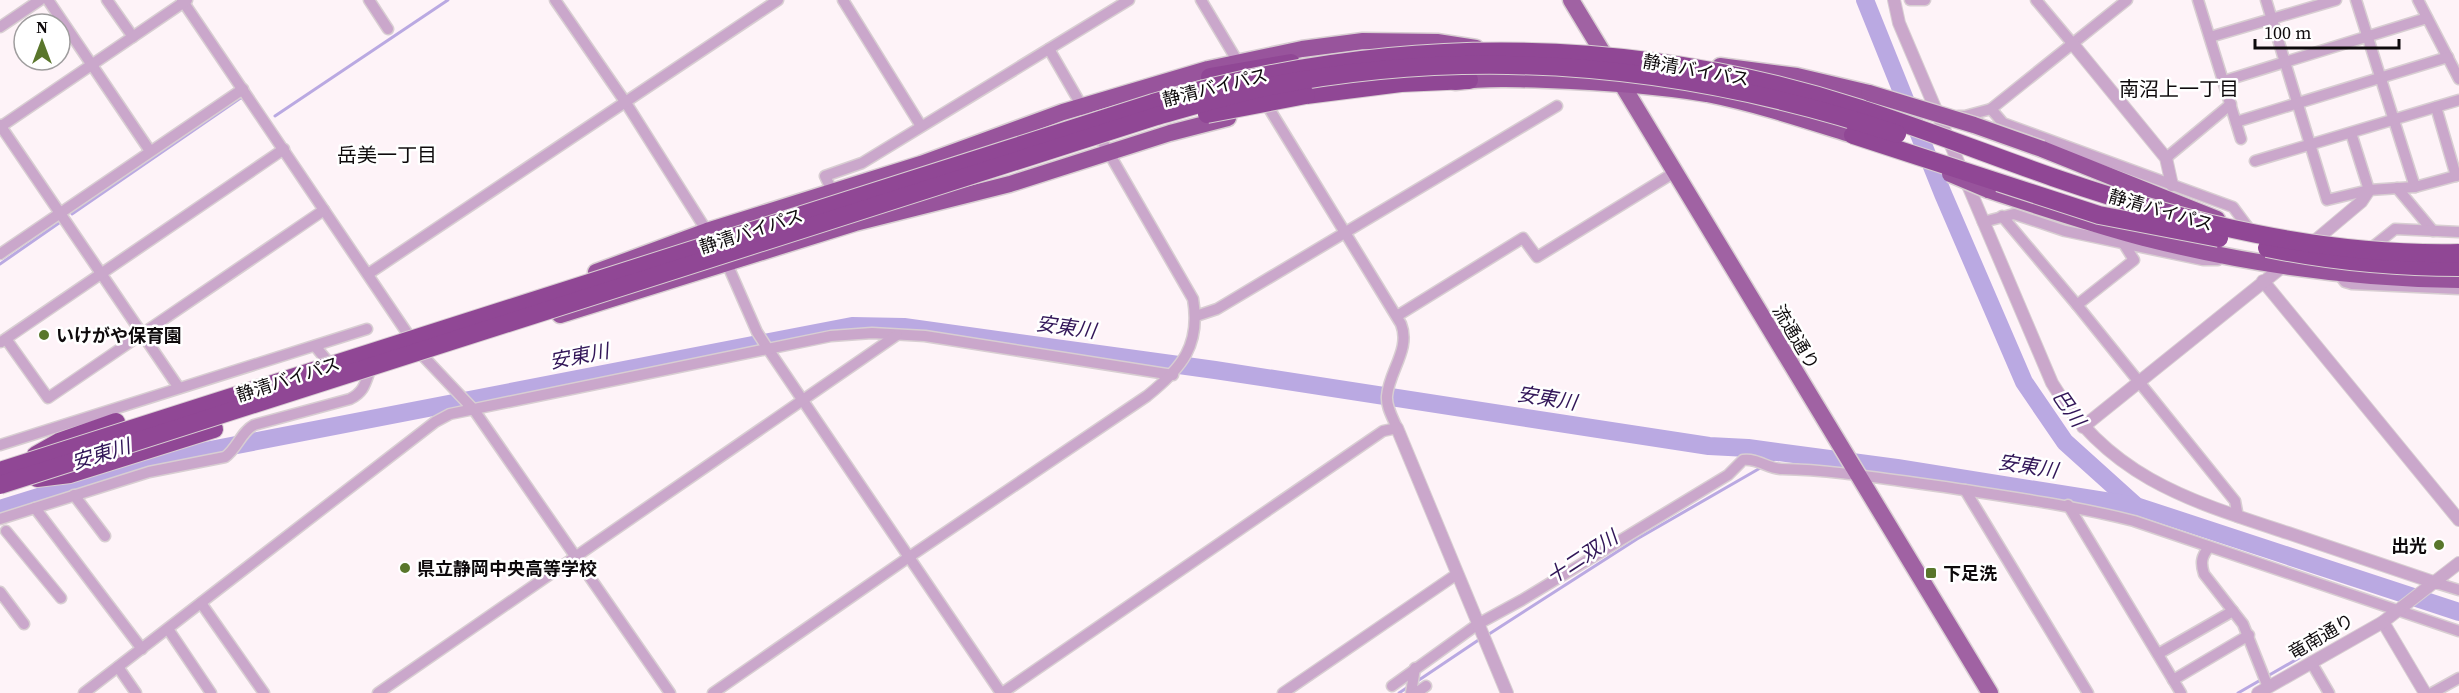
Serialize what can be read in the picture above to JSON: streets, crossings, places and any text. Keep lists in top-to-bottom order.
{
  "streets": {
    "highway": ["静清バイパス"],
    "main road": ["流通通り"],
    "street": ["竜南通り"]
  },
  "districts": ["南沼上一丁目", "岳美一丁目"],
  "water": ["安東川", "巴川", "十二双川"],
  "places": {
    "other": ["いけがや保育園", "出光", "県立静岡中央高等学校"],
    "transit": ["下足洗"]
  },
  "scale_bar": "100 m",
  "north": "top"
}
